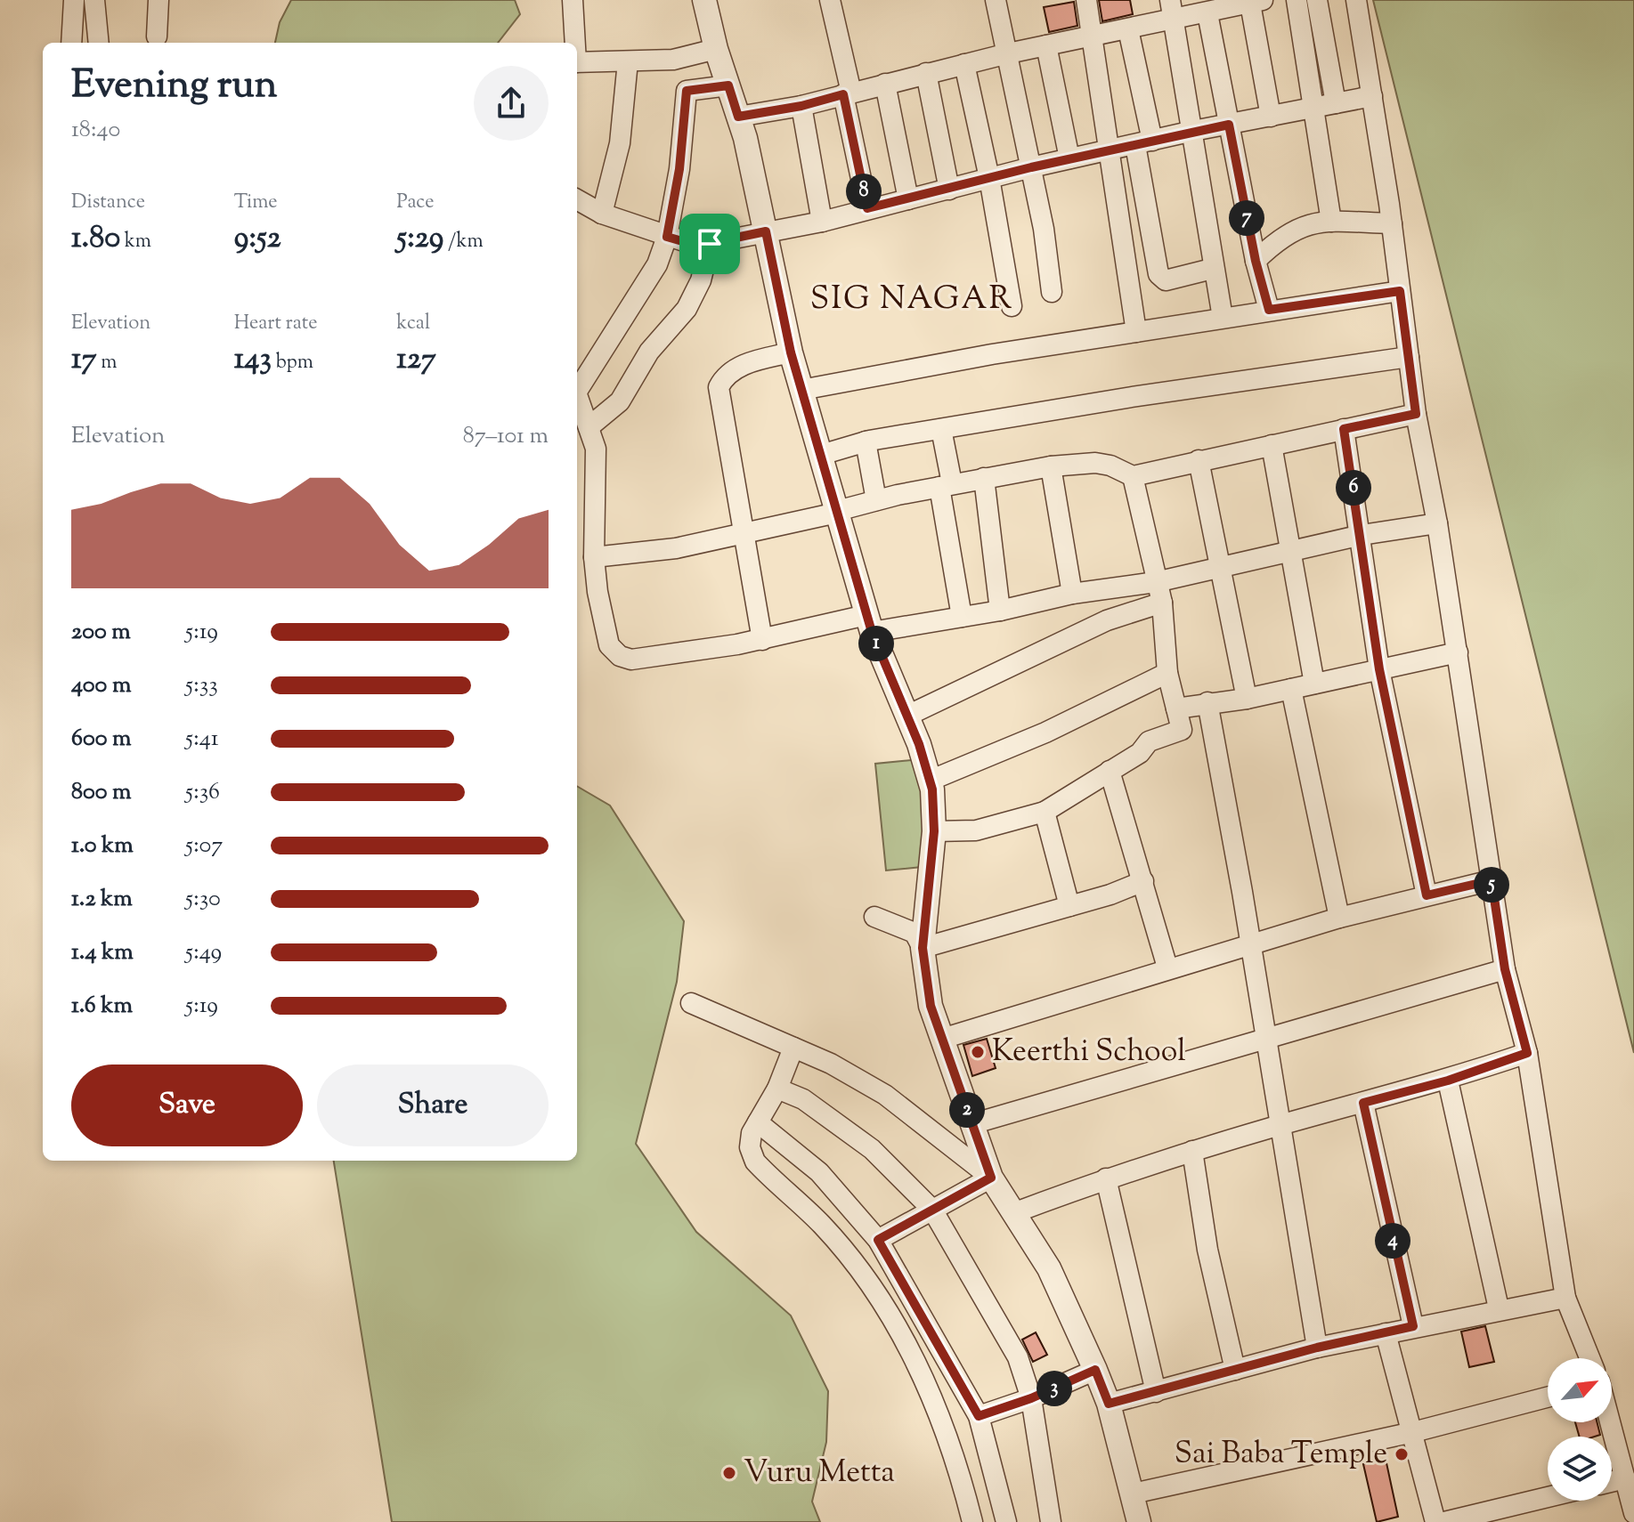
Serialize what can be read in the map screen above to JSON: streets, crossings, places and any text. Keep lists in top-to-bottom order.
{
  "districts": ["SIG NAGAR"],
  "places": ["Keerthi School", "Sai Baba Temple", "Vuru Metta"],
  "north": "top right",
  "page": {
    "heading": ["Evening run", "18:40"],
    "stats": [
      ["Distance", "1.80 km"],
      ["Time", "9:52"],
      ["Pace", "5:29 /km"],
      ["Elevation", "17 m"],
      ["Heart rate", "143 bpm"],
      ["kcal", "127"]
    ],
    "pins": [
      "8",
      "7",
      "6",
      "1",
      "5",
      "2",
      "4",
      "3"
    ],
    "chart": ["Elevation", "87–101 m"],
    "list": [
      {
        "name": "200 m",
        "note": "5:19"
      },
      {
        "name": "400 m",
        "note": "5:33"
      },
      {
        "name": "600 m",
        "note": "5:41"
      },
      {
        "name": "800 m",
        "note": "5:36"
      },
      {
        "name": "1.0 km",
        "note": "5:07"
      },
      {
        "name": "1.2 km",
        "note": "5:30"
      },
      {
        "name": "1.4 km",
        "note": "5:49"
      },
      {
        "name": "1.6 km",
        "note": "5:19"
      }
    ],
    "buttons": ["Save", "Share"]
  }
}
